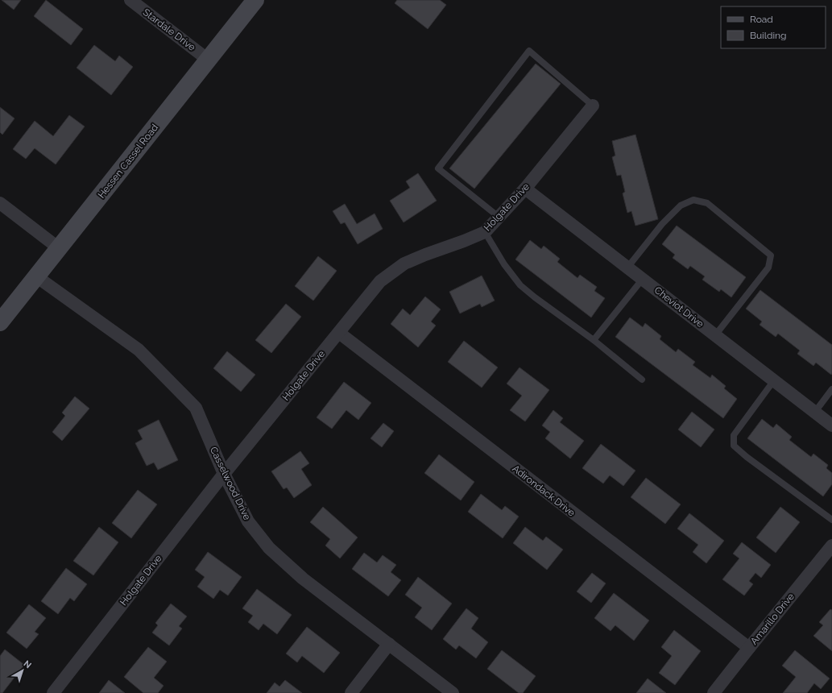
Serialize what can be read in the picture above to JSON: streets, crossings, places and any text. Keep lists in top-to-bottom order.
{
  "streets": {
    "main road": ["Hessen Cassel Road"],
    "street": [
      "Stardale Drive",
      "Holgate Drive",
      "Cheviot Drive",
      "Casselwood Drive",
      "Adirondack Drive",
      "Amarillo Drive"
    ]
  },
  "crossings": [
    ["Stardale Drive", "Hessen Cassel Road"],
    ["Hessen Cassel Road", "Casselwood Drive"],
    ["Holgate Drive", "Cheviot Drive"],
    ["Holgate Drive", "Casselwood Drive"],
    ["Holgate Drive", "Adirondack Drive"],
    ["Adirondack Drive", "Amarillo Drive"]
  ],
  "legend": ["Road", "Building"],
  "north": "top right"
}
